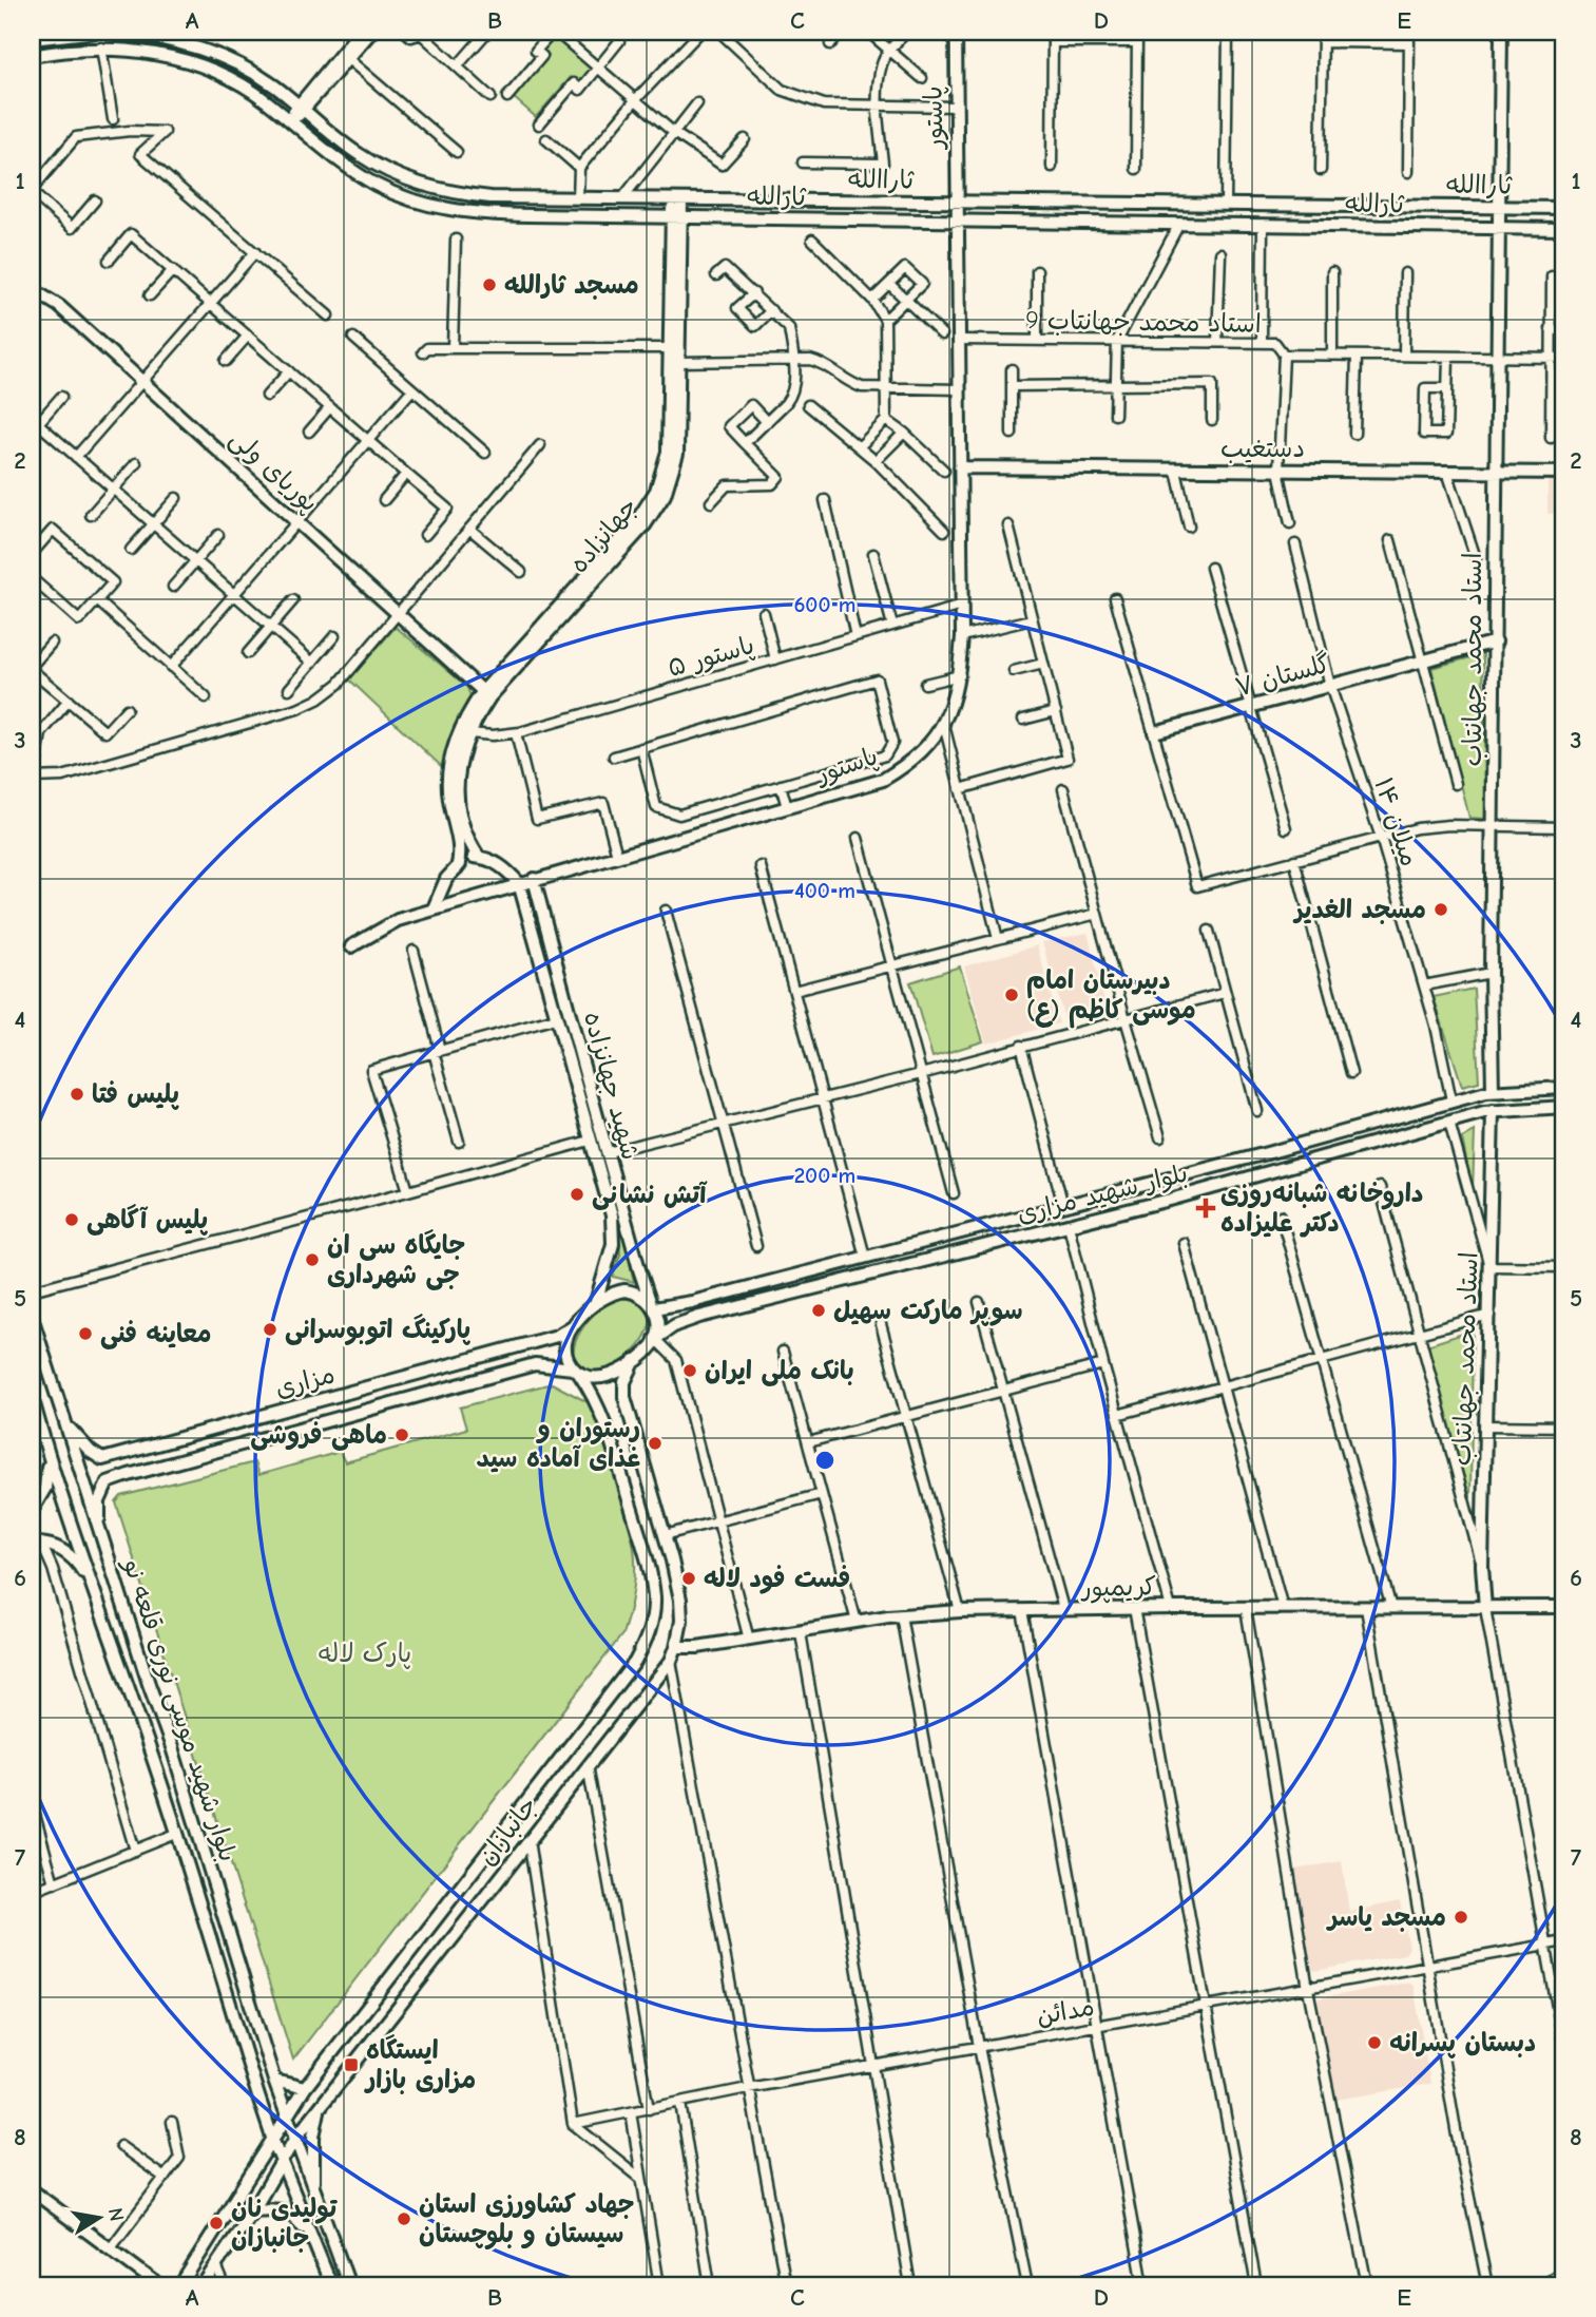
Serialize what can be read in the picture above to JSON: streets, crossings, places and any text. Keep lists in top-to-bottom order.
{
  "streets": {
    "main road": [
      "پاستور",
      "ثاراالله",
      "ثارالله",
      "دستغیب",
      "پوریای ولی",
      "جهانزاده",
      "استاد محمد جهانتاب",
      "گلستان ۷",
      "شهید جهانزاده",
      "بلوار شهید مزاری",
      "مزاری",
      "کریمپور",
      "بلوار شهید موسی نوری قلعه نو",
      "جانبازان"
    ],
    "street": [
      "استاد محمد جهانتاب 9",
      "پاستور ۵",
      "میلان ۱۴",
      "مدائن"
    ]
  },
  "crossings": [
    ["پاستور", "ثاراالله"],
    ["پاستور", "ثارالله"],
    ["پاستور", "استاد محمد جهانتاب 9"],
    ["پاستور", "دستغیب"],
    ["پاستور", "پاستور ۵"],
    ["پاستور", "شهید جهانزاده"],
    ["ثاراالله", "جهانزاده"],
    ["ثاراالله", "استاد محمد جهانتاب"],
    ["ثارالله", "جهانزاده"],
    ["ثارالله", "استاد محمد جهانتاب"],
    ["استاد محمد جهانتاب 9", "استاد محمد جهانتاب"],
    ["دستغیب", "استاد محمد جهانتاب"],
    ["پوریای ولی", "جهانزاده"],
    ["جهانزاده", "پاستور ۵"],
    ["استاد محمد جهانتاب", "گلستان ۷"],
    ["استاد محمد جهانتاب", "بلوار شهید مزاری"],
    ["استاد محمد جهانتاب", "کریمپور"],
    ["گلستان ۷", "میلان ۱۴"],
    ["میلان ۱۴", "بلوار شهید مزاری"],
    ["شهید جهانزاده", "بلوار شهید مزاری"],
    ["شهید جهانزاده", "مزاری"],
    ["شهید جهانزاده", "جانبازان"],
    ["بلوار شهید مزاری", "مزاری"],
    ["بلوار شهید مزاری", "جانبازان"],
    ["مزاری", "جانبازان"],
    ["کریمپور", "جانبازان"],
    ["بلوار شهید موسی نوری قلعه نو", "جانبازان"]
  ],
  "parks": ["پارک لاله"],
  "places": {
    "other": [
      "مسجد ثارالله",
      "مسجد الغدیر",
      "دبیرستان امام موسی کاظم (ع)",
      "پلیس فتا",
      "آتش نشانی",
      "پلیس آگاهی",
      "جایگاه سی ان جی شهرداری",
      "سوپر مارکت سهیل",
      "پارکینگ اتوبوسرانی",
      "معاینه فنی",
      "بانک ملی ایران",
      "ماهی فروشی",
      "رستوران و غذای آماده سید",
      "فست فود لاله",
      "مسجد یاسر",
      "دبستان پسرانه",
      "جهاد کشاورزی استان سیستان و بلوچستان",
      "تولیدی نان جانبازان"
    ],
    "health": ["داروخانه شبانه‌روزی دکتر علیزاده"],
    "transit": ["ایستگاه مزاری بازار"]
  },
  "north": "right",
  "grid": {
    "columns": [
      "A",
      "B",
      "C",
      "D",
      "E"
    ],
    "rows": [
      "1",
      "2",
      "3",
      "4",
      "5",
      "6",
      "7",
      "8"
    ]
  },
  "rings": ["600 m", "400 m", "200 m"]
}
